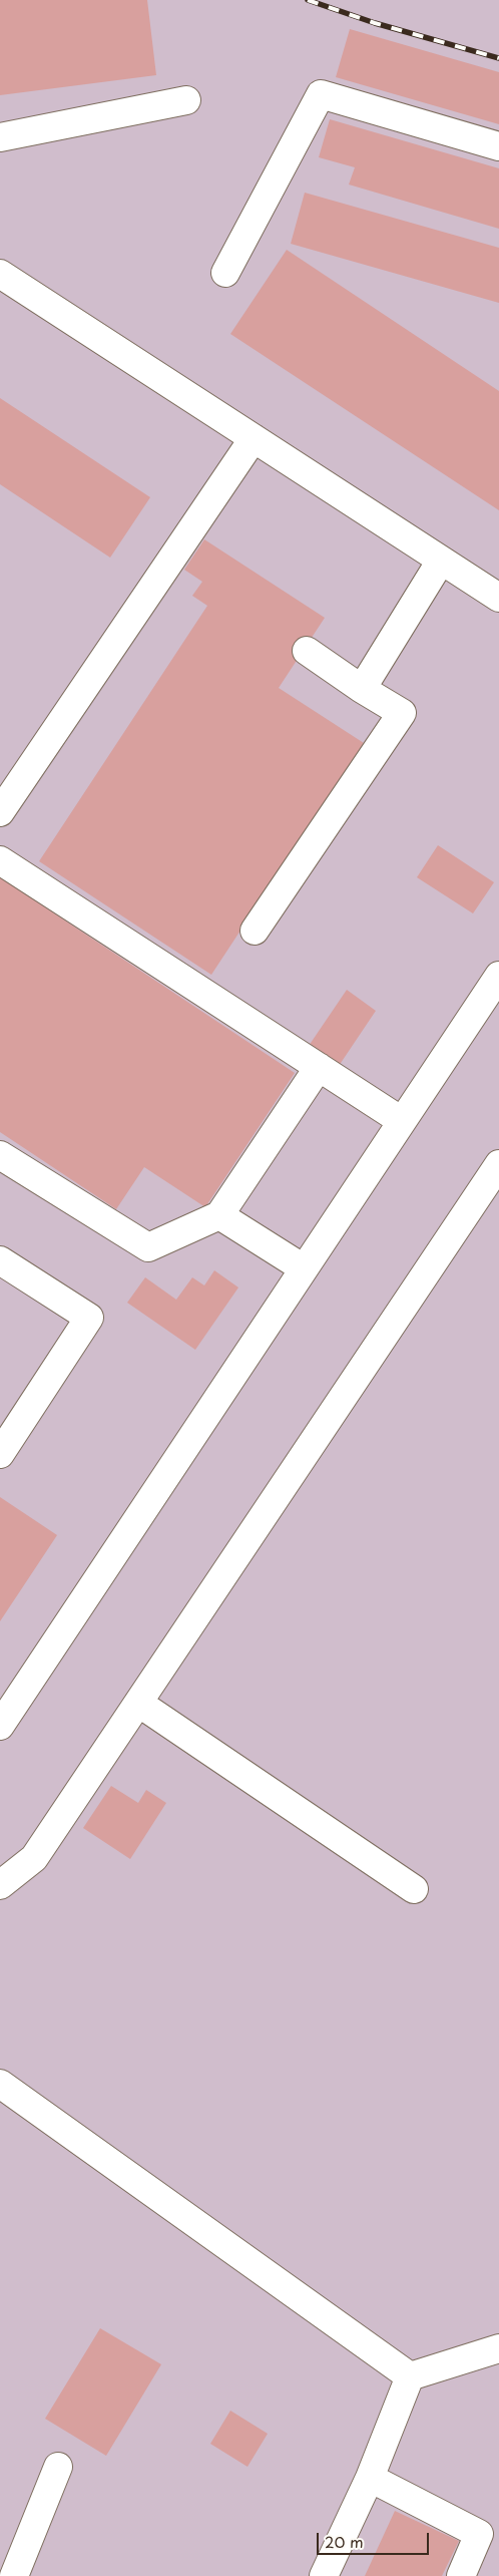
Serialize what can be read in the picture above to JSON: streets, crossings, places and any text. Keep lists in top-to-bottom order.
{
  "scale_bar": "20 m"
}
